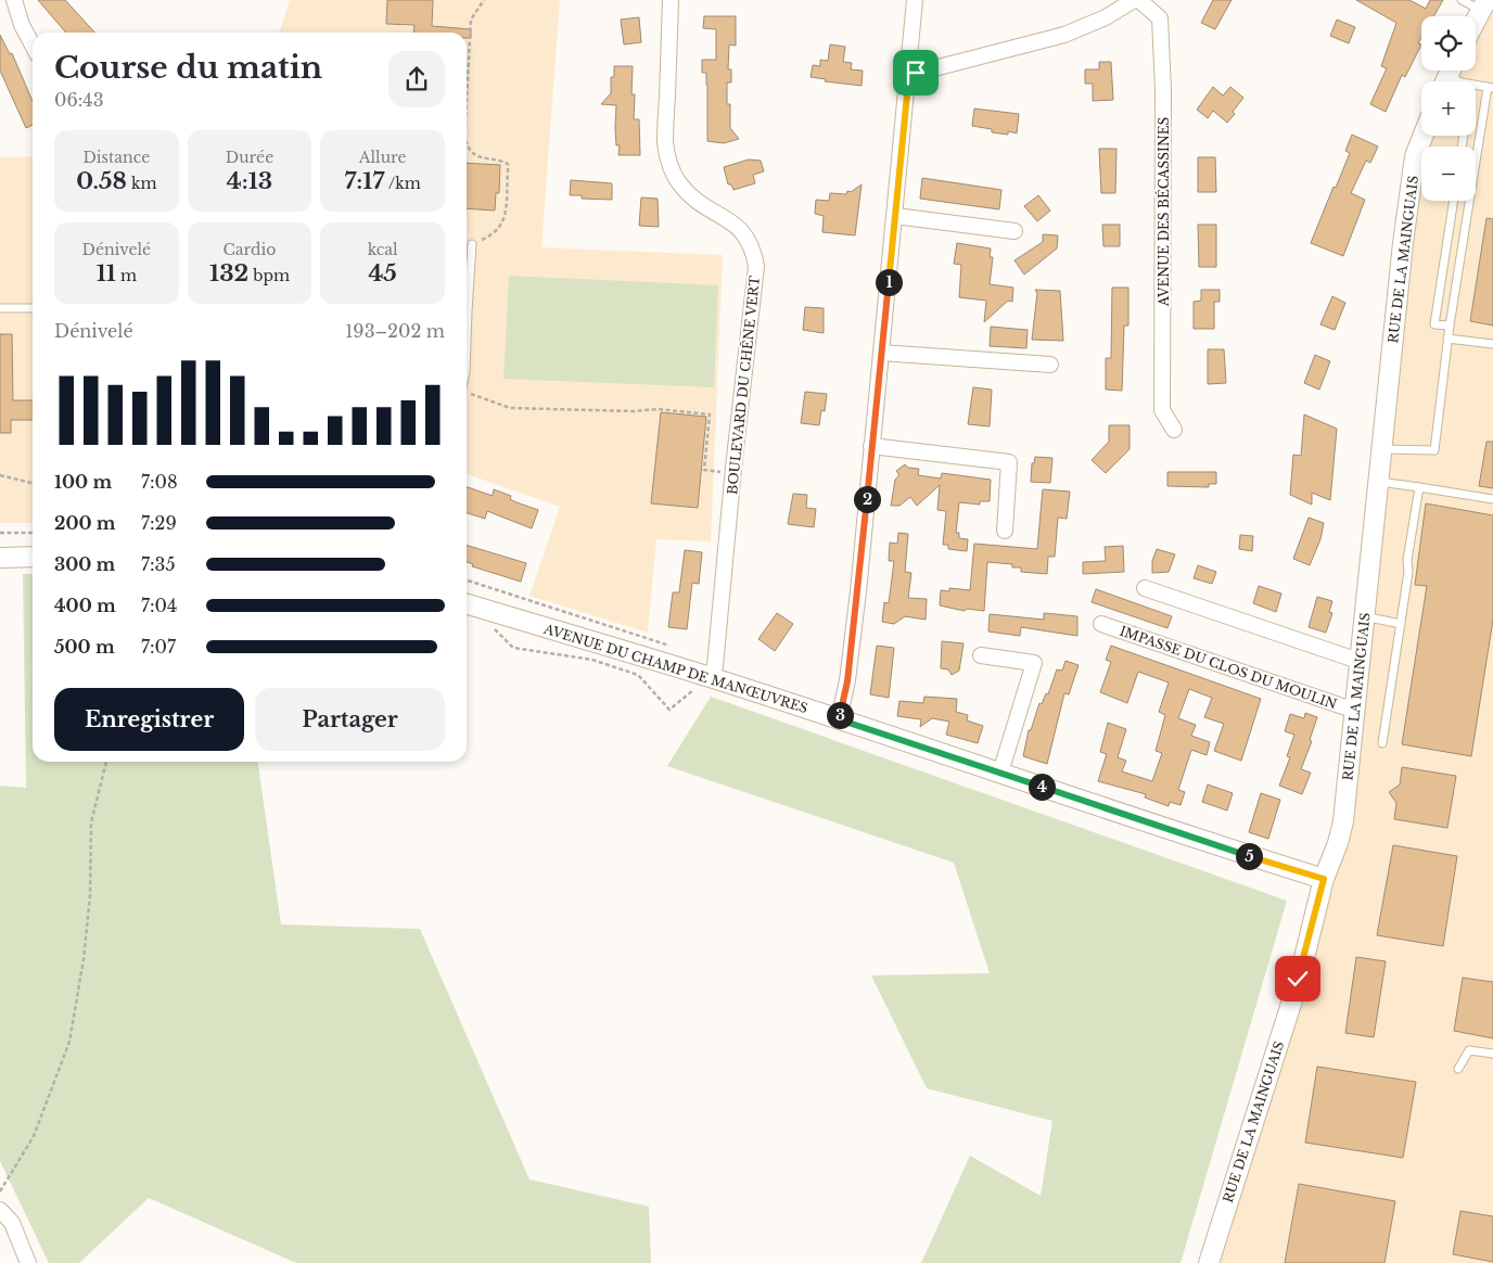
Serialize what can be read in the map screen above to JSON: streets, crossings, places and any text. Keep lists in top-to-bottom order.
{
  "streets": {
    "street": [
      "AVENUE DES BÉCASSINES",
      "RUE DE LA MAINGUAIS",
      "BOULEVARD DU CHÊNE VERT",
      "IMPASSE DU CLOS DU MOULIN",
      "AVENUE DU CHAMP DE MANŒUVRES"
    ]
  },
  "crossings": [
    ["RUE DE LA MAINGUAIS", "IMPASSE DU CLOS DU MOULIN"],
    ["RUE DE LA MAINGUAIS", "AVENUE DU CHAMP DE MANŒUVRES"],
    ["BOULEVARD DU CHÊNE VERT", "AVENUE DU CHAMP DE MANŒUVRES"]
  ],
  "page": {
    "map_buttons": ["+", "−"],
    "heading": ["Course du matin", "06:43"],
    "stats": [
      ["Distance", "0.58 km"],
      ["Durée", "4:13"],
      ["Allure", "7:17 /km"],
      ["Dénivelé", "11 m"],
      ["Cardio", "132 bpm"],
      ["kcal", "45"]
    ],
    "pins": [
      "1",
      "2",
      "3",
      "4",
      "5"
    ],
    "chart": ["Dénivelé", "193–202 m"],
    "list": [
      {
        "name": "100 m",
        "note": "7:08"
      },
      {
        "name": "200 m",
        "note": "7:29"
      },
      {
        "name": "300 m",
        "note": "7:35"
      },
      {
        "name": "400 m",
        "note": "7:04"
      },
      {
        "name": "500 m",
        "note": "7:07"
      }
    ],
    "buttons": ["Enregistrer", "Partager"]
  }
}
